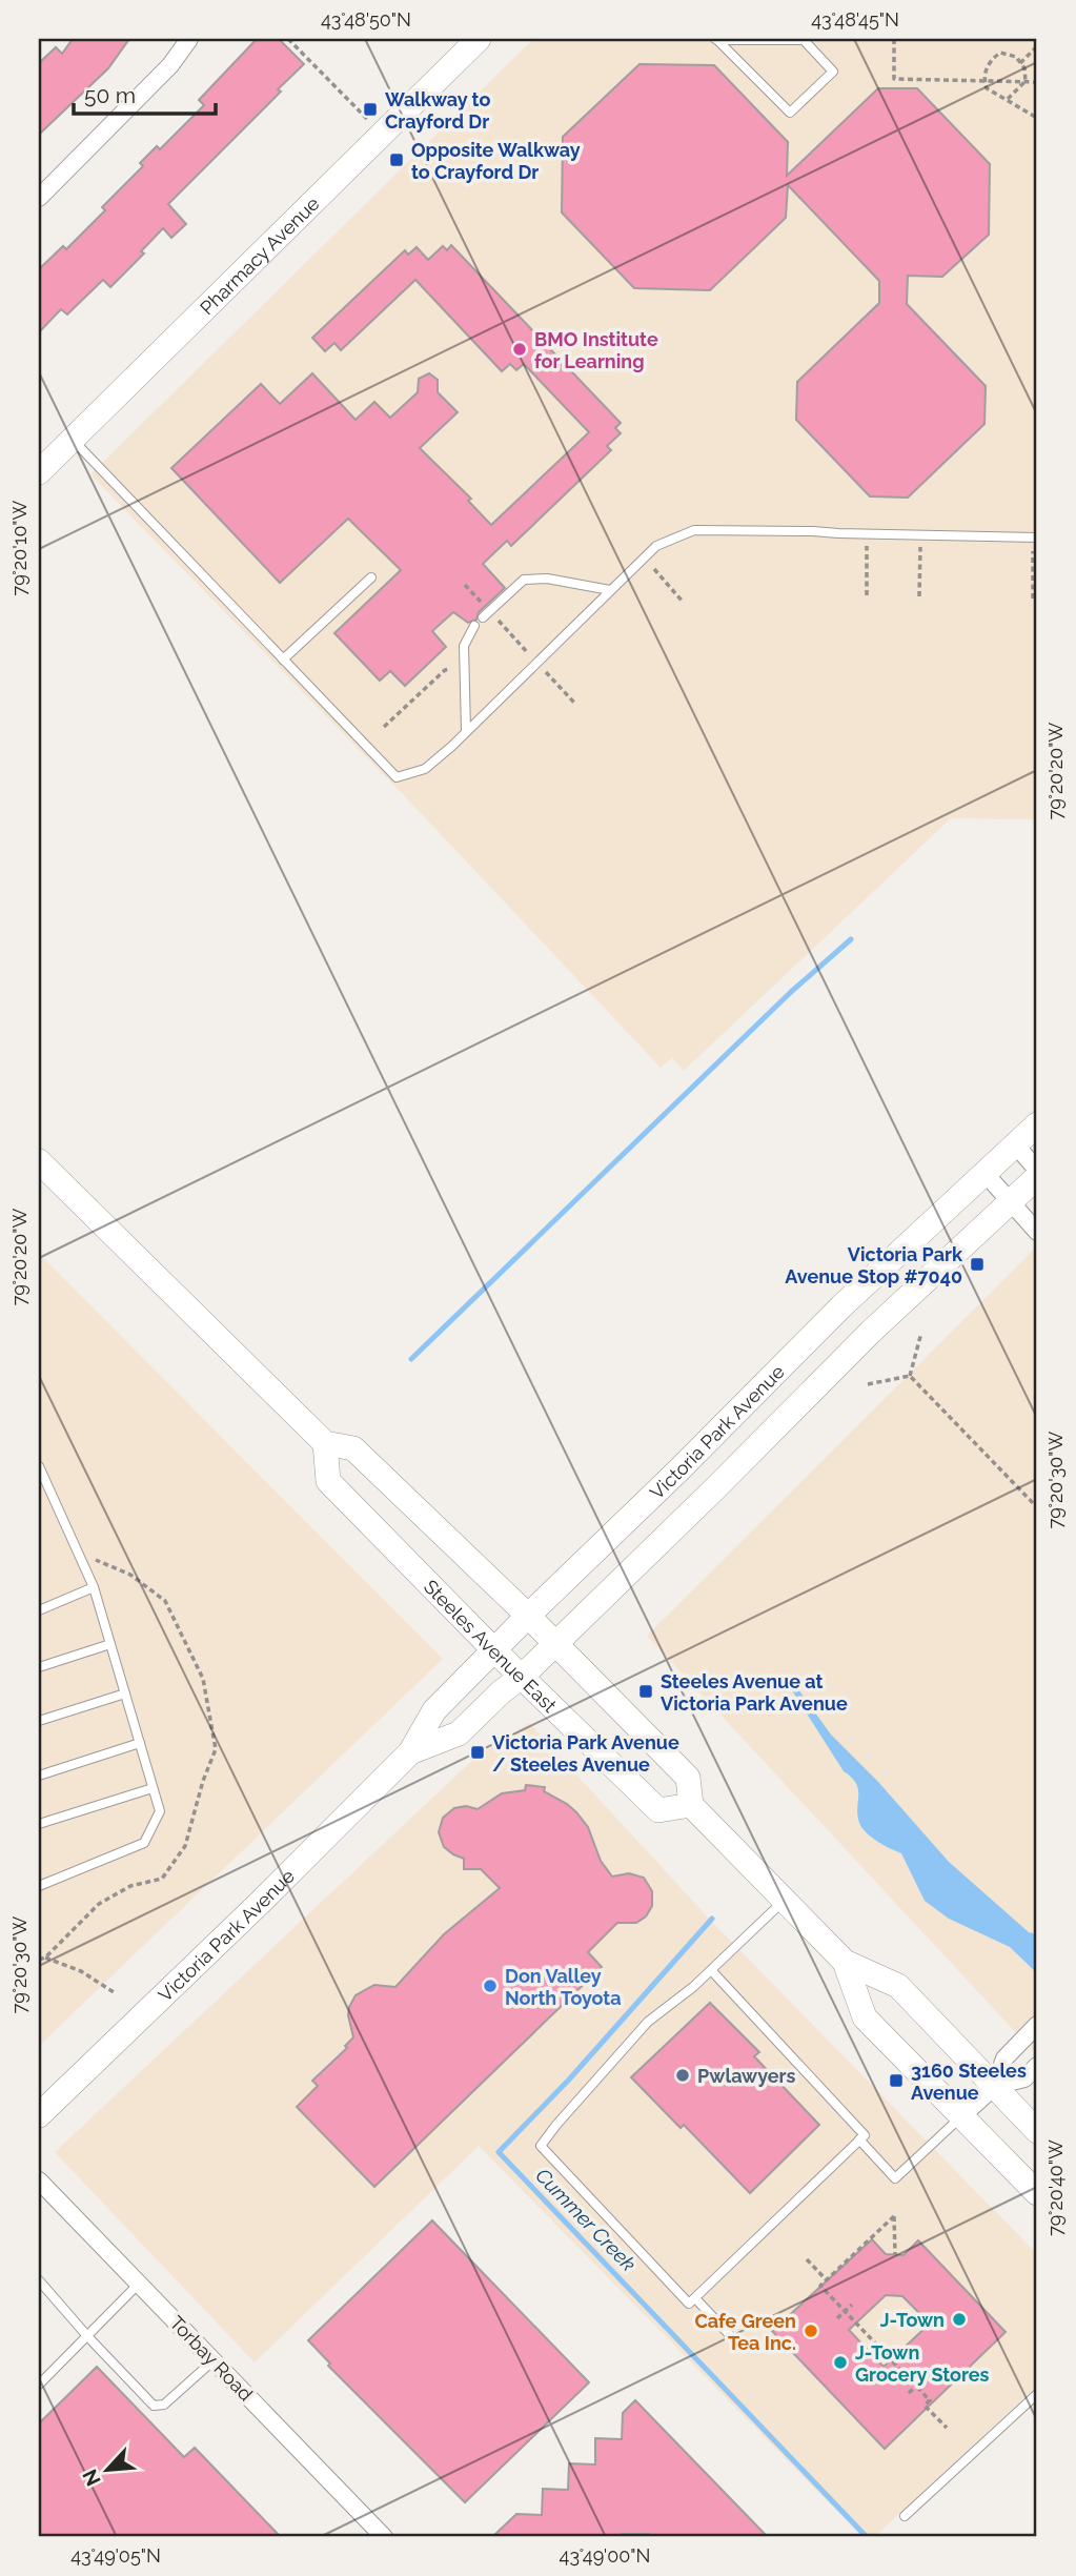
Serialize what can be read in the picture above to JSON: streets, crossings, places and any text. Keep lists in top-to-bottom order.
{
  "streets": {
    "main road": ["Pharmacy Avenue", "Victoria Park Avenue", "Steeles Avenue East"],
    "street": ["Torbay Road"]
  },
  "crossings": [
    ["Victoria Park Avenue", "Steeles Avenue East"]
  ],
  "water": ["Cummer Creek"],
  "places": {
    "transit": [
      "Walkway to Crayford Dr",
      "Opposite Walkway to Crayford Dr",
      "Victoria Park Avenue Stop #7040",
      "Steeles Avenue at Victoria Park Avenue",
      "Victoria Park Avenue / Steeles Avenue",
      "3160 Steeles Avenue"
    ],
    "other": [
      "BMO Institute for Learning",
      "Don Valley North Toyota",
      "Pwlawyers",
      "J-Town",
      "Cafe Green Tea Inc.",
      "J-Town Grocery Stores"
    ]
  },
  "scale_bar": "50 m",
  "north": "bottom left",
  "coordinates": [
    "43°48'50\"N",
    "43°48'45\"N",
    "79°20'10\"W",
    "79°20'20\"W",
    "79°20'30\"W",
    "79°20'40\"W",
    "43°49'05\"N",
    "43°49'00\"N"
  ]
}
